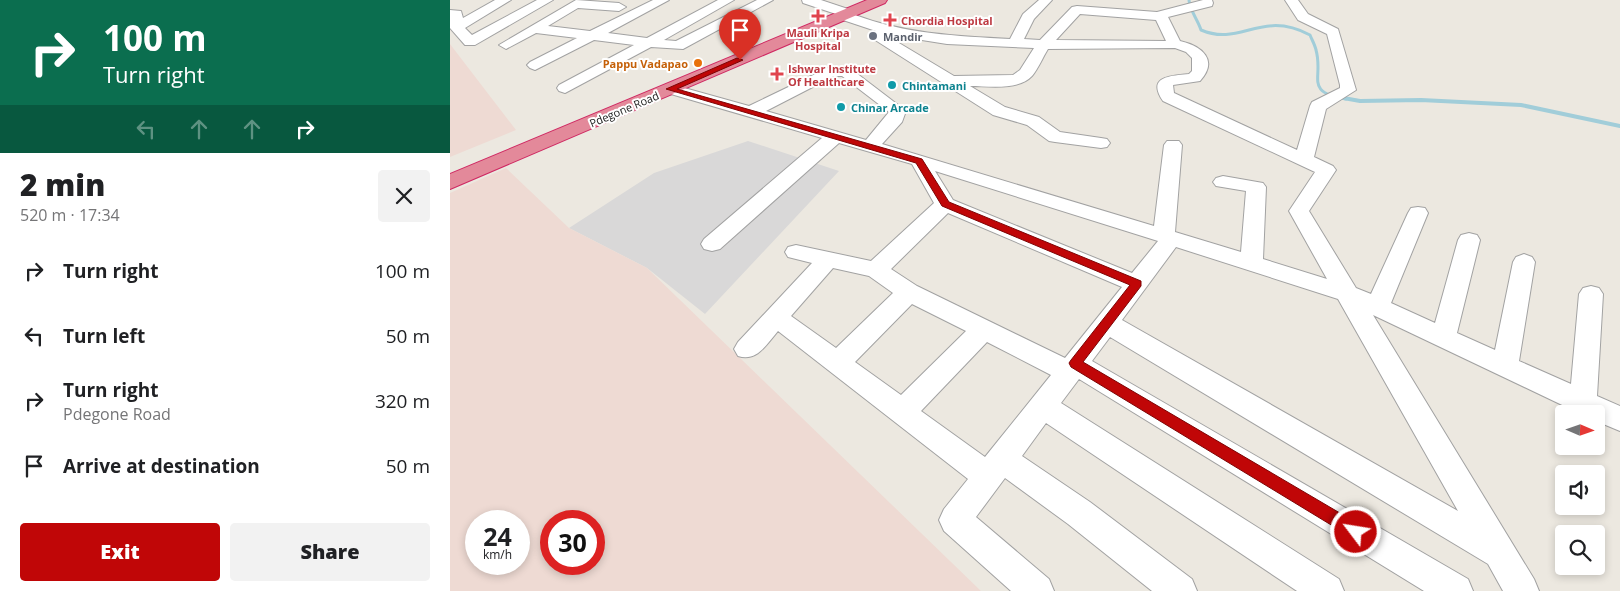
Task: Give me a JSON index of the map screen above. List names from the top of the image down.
{
  "streets": {
    "highway": ["Pdegone Road"]
  },
  "places": {
    "health": ["Mauli Kripa Hospital", "Chordia Hospital", "Ishwar Institute Of Healthcare"],
    "other": [
      "Mandir",
      "Pappu Vadapao",
      "Chintamani",
      "Chinar Arcade"
    ]
  },
  "north": "right",
  "page": {
    "turn": ["100 m", "Turn right"],
    "heading": ["2 min", "520 m · 17:34"],
    "list": [
      {
        "name": "Turn right",
        "value": "100 m"
      },
      {
        "name": "Turn left",
        "value": "50 m"
      },
      {
        "name": "Turn right",
        "note": "Pdegone Road",
        "value": "320 m"
      },
      {
        "name": "Arrive at destination",
        "value": "50 m"
      }
    ],
    "speed": "24 km/h",
    "limit": "30",
    "buttons": ["Exit", "Share"]
  }
}
